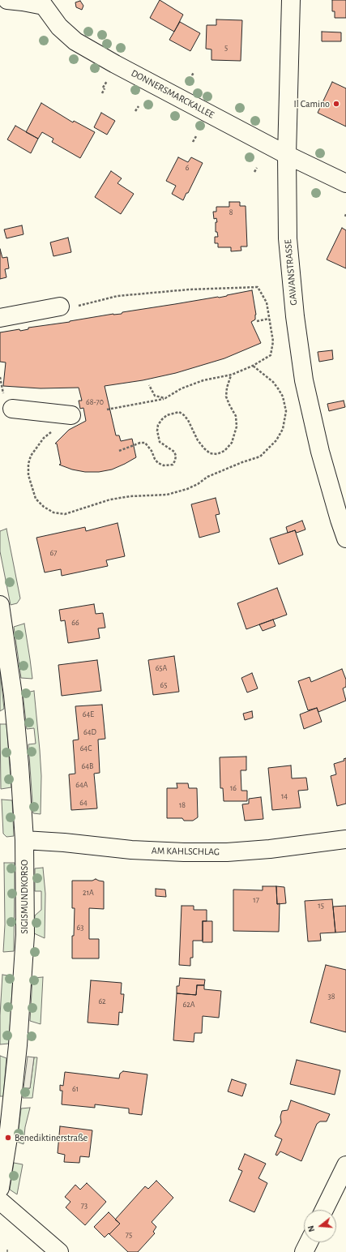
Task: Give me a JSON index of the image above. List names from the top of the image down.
{
  "streets": {
    "street": [
      "DONNERSMARCKALLEE",
      "GAWANSTRASSE",
      "AM KAHLSCHLAG",
      "SIGISMUNDKORSO"
    ]
  },
  "crossings": [
    ["DONNERSMARCKALLEE", "GAWANSTRASSE"],
    ["AM KAHLSCHLAG", "SIGISMUNDKORSO"]
  ],
  "places": ["Il Camino", "Benediktinerstraße"],
  "house_numbers": [
    "5",
    "6",
    "8",
    "68-70",
    "67",
    "66",
    "65A",
    "65",
    "64E",
    "64D",
    "64C",
    "64B",
    "64A",
    "16",
    "14",
    "64",
    "18",
    "21A",
    "17",
    "15",
    "63",
    "38",
    "62",
    "62A",
    "61",
    "73",
    "75"
  ],
  "north": "left"
}
